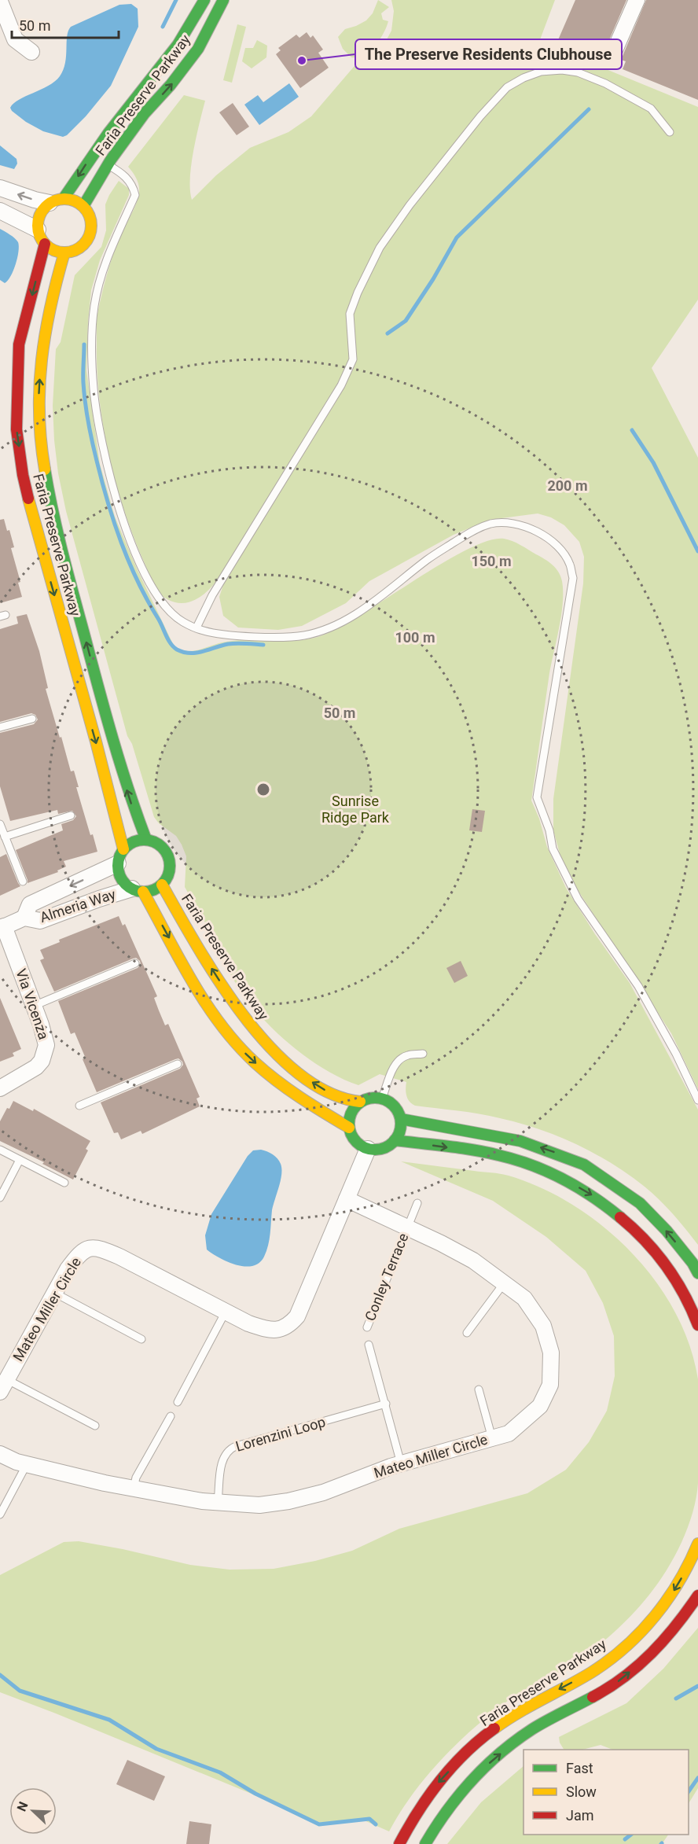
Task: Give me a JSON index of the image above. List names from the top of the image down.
{
  "streets": {
    "street": [
      "Faria Preserve Parkway",
      "Almeria Way",
      "Via Vicenza",
      "Mateo Miller Circle"
    ],
    "lane": ["Conley Terrace", "Lorenzini Loop"]
  },
  "crossings": [
    ["Faria Preserve Parkway", "Almeria Way"],
    ["Faria Preserve Parkway", "Mateo Miller Circle"],
    ["Almeria Way", "Via Vicenza"],
    ["Conley Terrace", "Mateo Miller Circle"],
    ["Mateo Miller Circle", "Lorenzini Loop"]
  ],
  "parks": ["Sunrise Ridge Park"],
  "places": ["The Preserve Residents Clubhouse"],
  "legend": ["Fast", "Slow", "Jam"],
  "scale_bar": "50 m",
  "north": "top left",
  "rings": [
    "200 m",
    "150 m",
    "100 m",
    "50 m"
  ]
}
